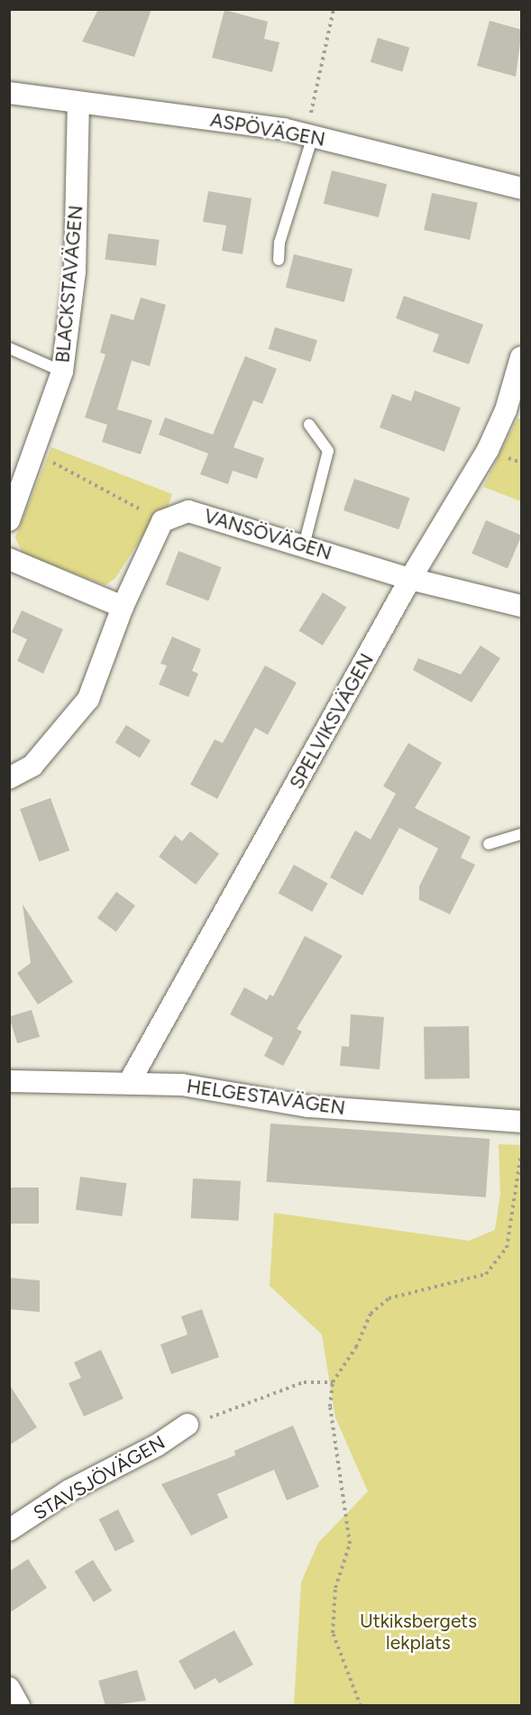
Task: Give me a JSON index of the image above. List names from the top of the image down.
{
  "streets": {
    "street": [
      "ASPÖVÄGEN",
      "BLACKSTAVÄGEN",
      "VANSÖVÄGEN",
      "SPELVIKSVÄGEN",
      "HELGESTAVÄGEN",
      "STAVSJÖVÄGEN"
    ]
  },
  "crossings": [
    ["ASPÖVÄGEN", "BLACKSTAVÄGEN"],
    ["VANSÖVÄGEN", "SPELVIKSVÄGEN"],
    ["SPELVIKSVÄGEN", "HELGESTAVÄGEN"]
  ],
  "parks": ["Utkiksbergets lekplats"]
}
